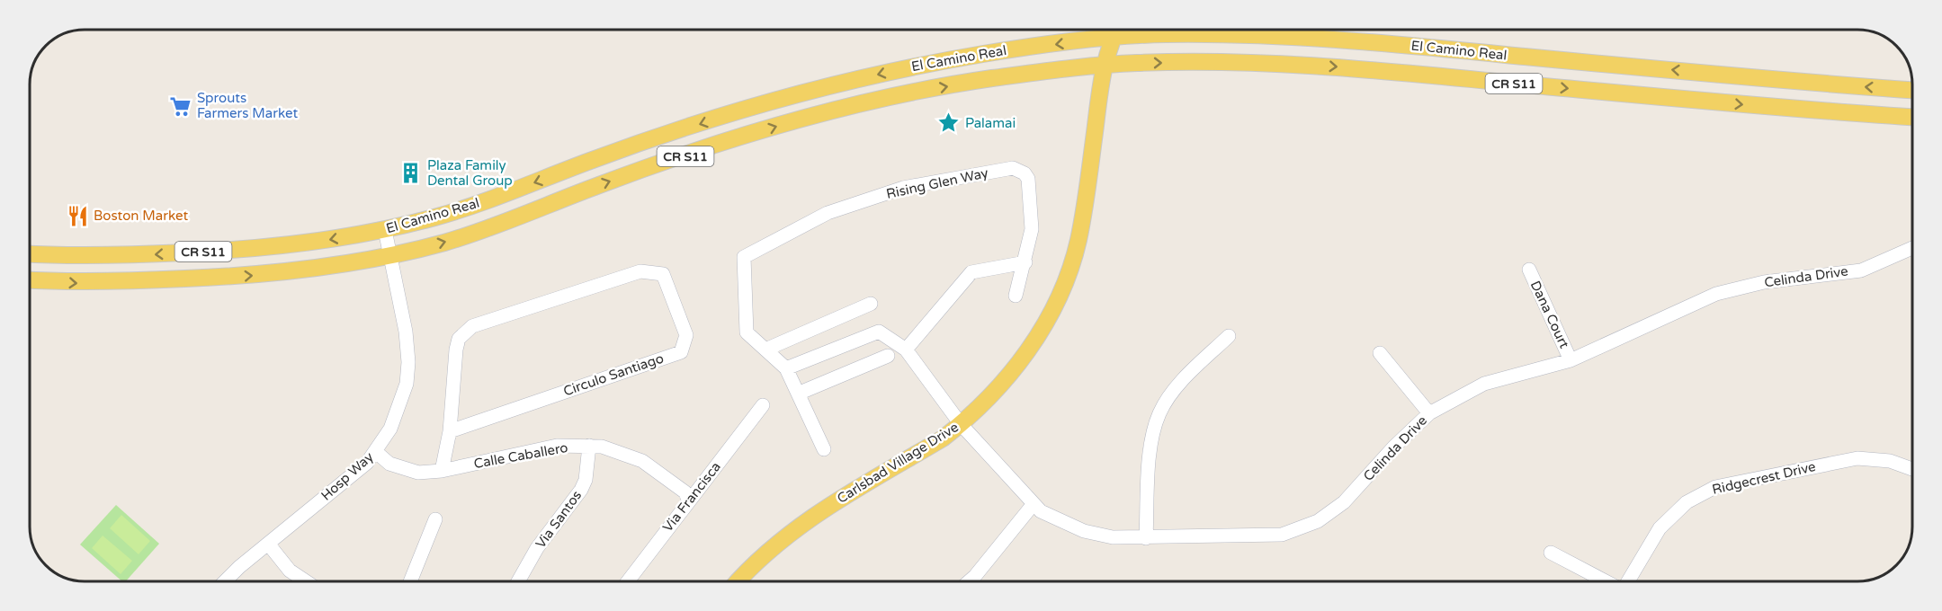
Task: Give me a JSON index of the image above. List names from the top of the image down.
{
  "streets": {
    "main road": ["El Camino Real", "CR S11", "Carlsbad Village Drive"],
    "street": [
      "Rising Glen Way",
      "Celinda Drive",
      "Dana Court",
      "Circulo Santiago",
      "Calle Caballero",
      "Hosp Way",
      "Ridgecrest Drive",
      "Via Francisca",
      "Via Santos"
    ]
  },
  "crossings": [
    ["El Camino Real", "Carlsbad Village Drive"],
    ["El Camino Real", "Hosp Way"],
    ["Celinda Drive", "Dana Court"],
    ["Celinda Drive", "Carlsbad Village Drive"],
    ["Calle Caballero", "Hosp Way"],
    ["Calle Caballero", "Via Francisca"],
    ["Calle Caballero", "Via Santos"]
  ],
  "places": {
    "supermarket": ["Sprouts Farmers Market"],
    "place": ["Palamai"],
    "building": ["Plaza Family Dental Group"],
    "restaurant": ["Boston Market"]
  }
}
